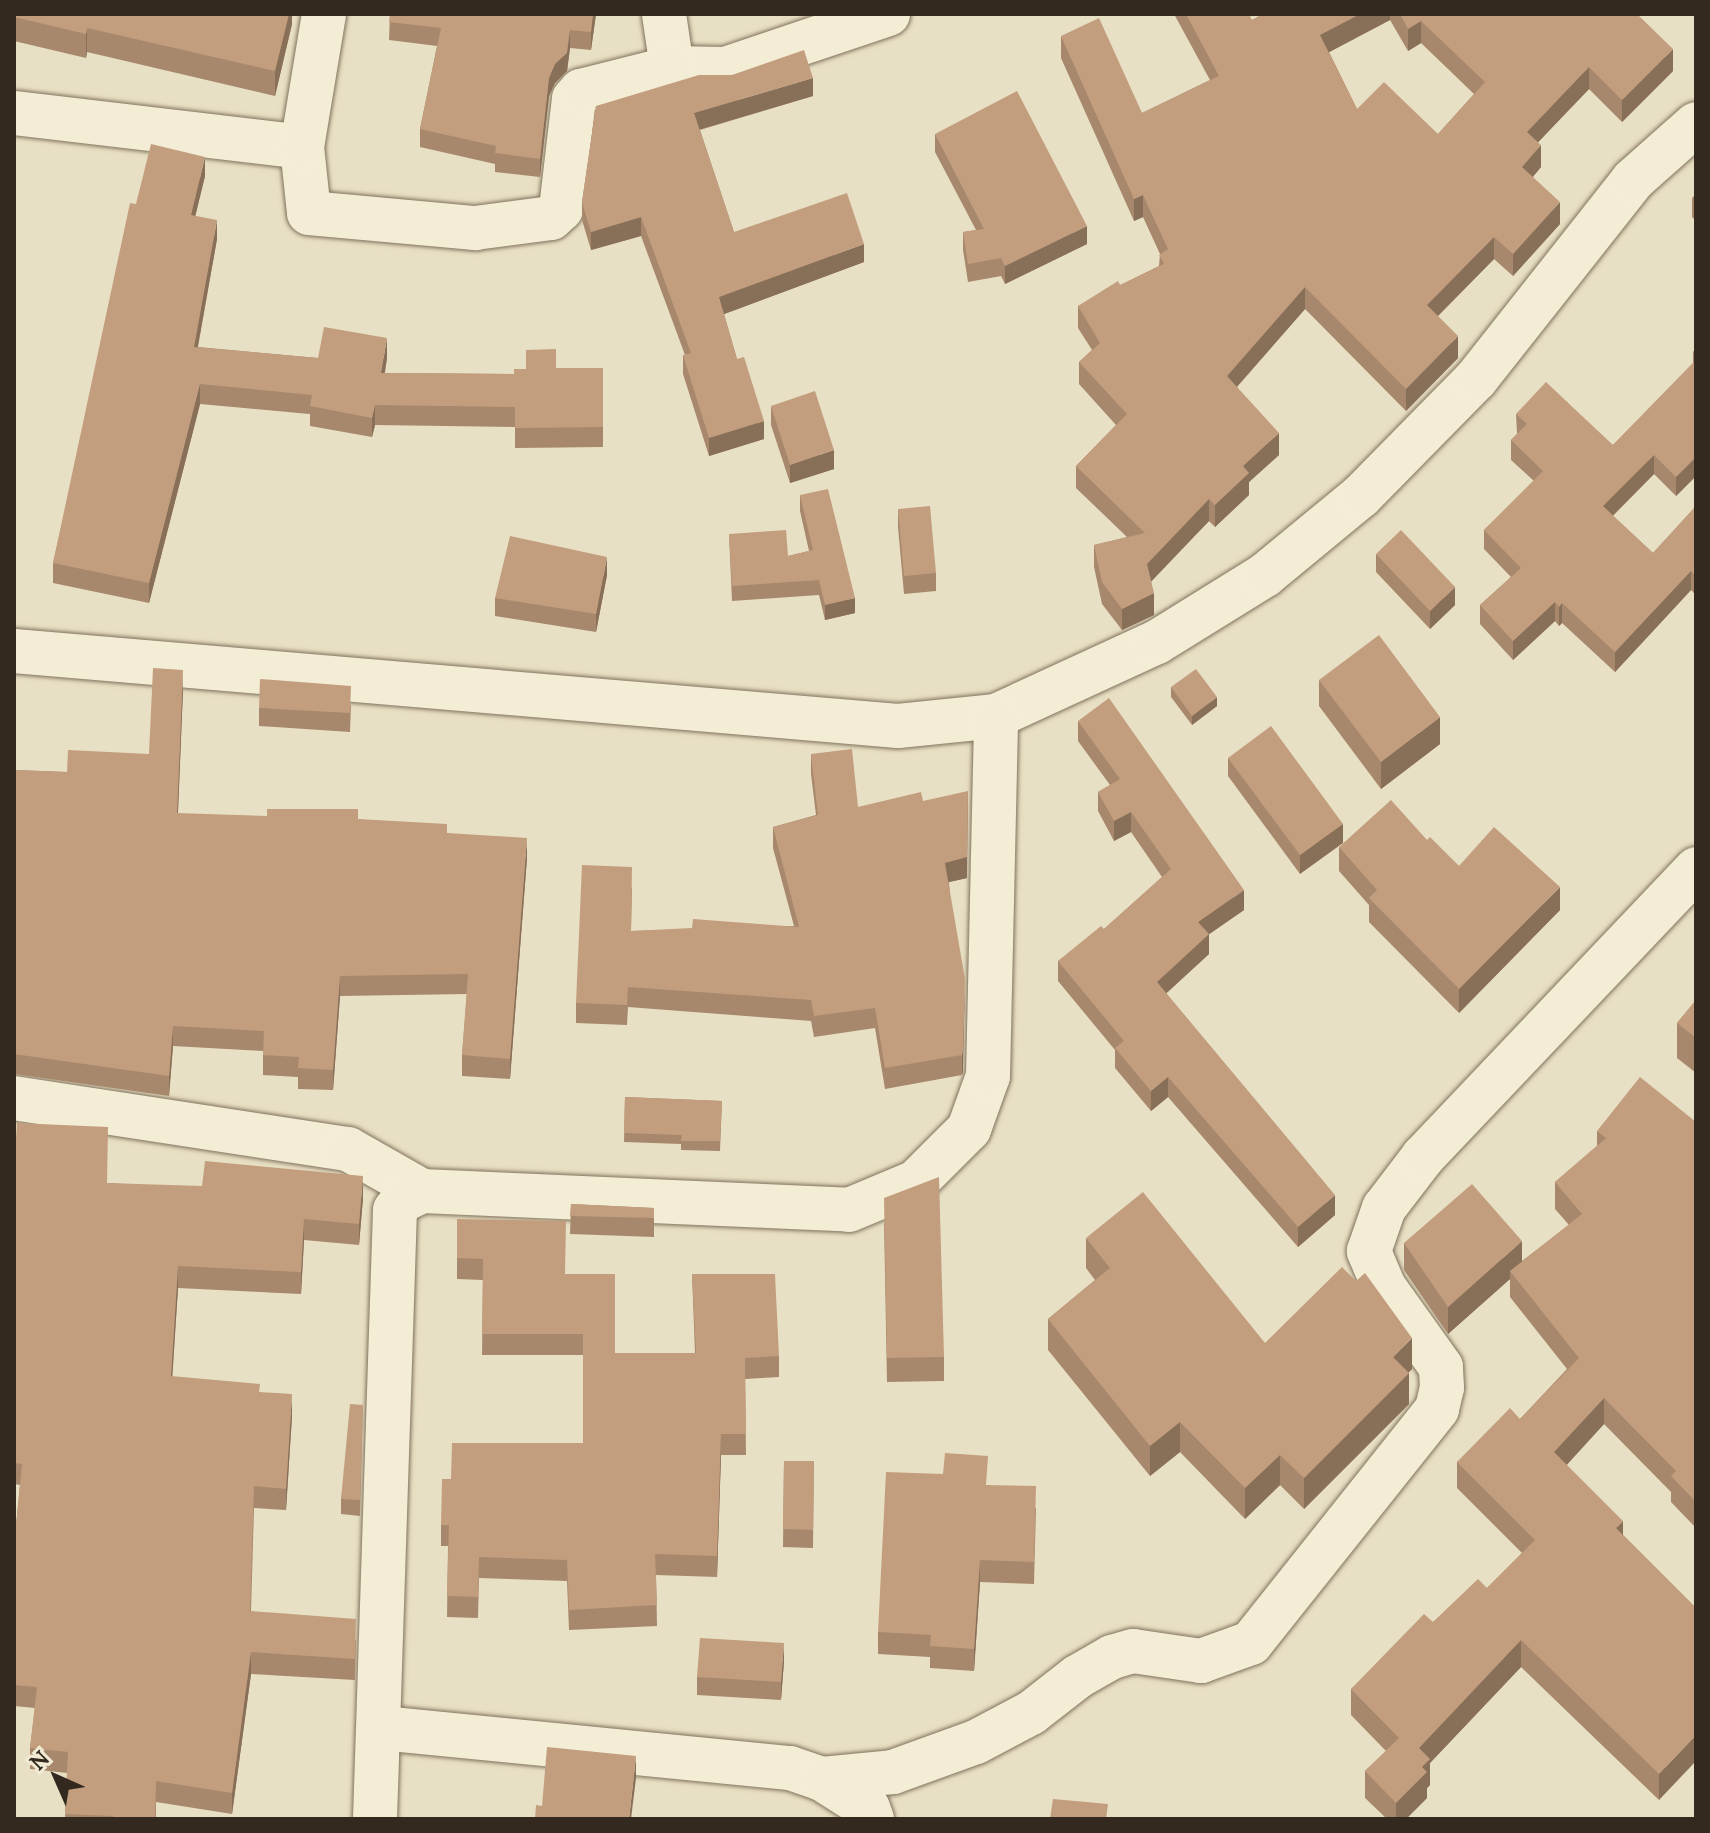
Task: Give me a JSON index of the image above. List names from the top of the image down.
{
  "north": "top left"
}
